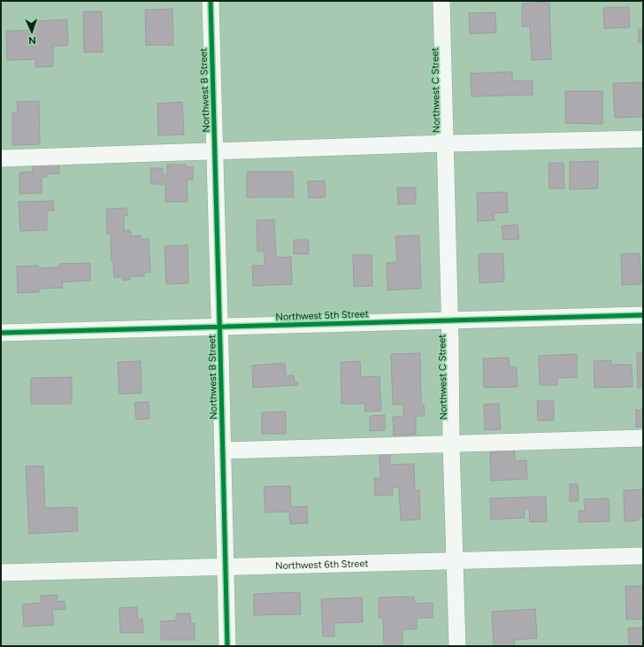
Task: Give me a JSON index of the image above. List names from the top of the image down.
{
  "streets": {
    "street": [
      "Northwest B Street",
      "Northwest C Street",
      "Northwest 5th Street",
      "Northwest 6th Street"
    ]
  },
  "crossings": [
    ["Northwest B Street", "Northwest 5th Street"],
    ["Northwest B Street", "Northwest 6th Street"],
    ["Northwest C Street", "Northwest 5th Street"],
    ["Northwest C Street", "Northwest 6th Street"]
  ],
  "north": "bottom"
}
